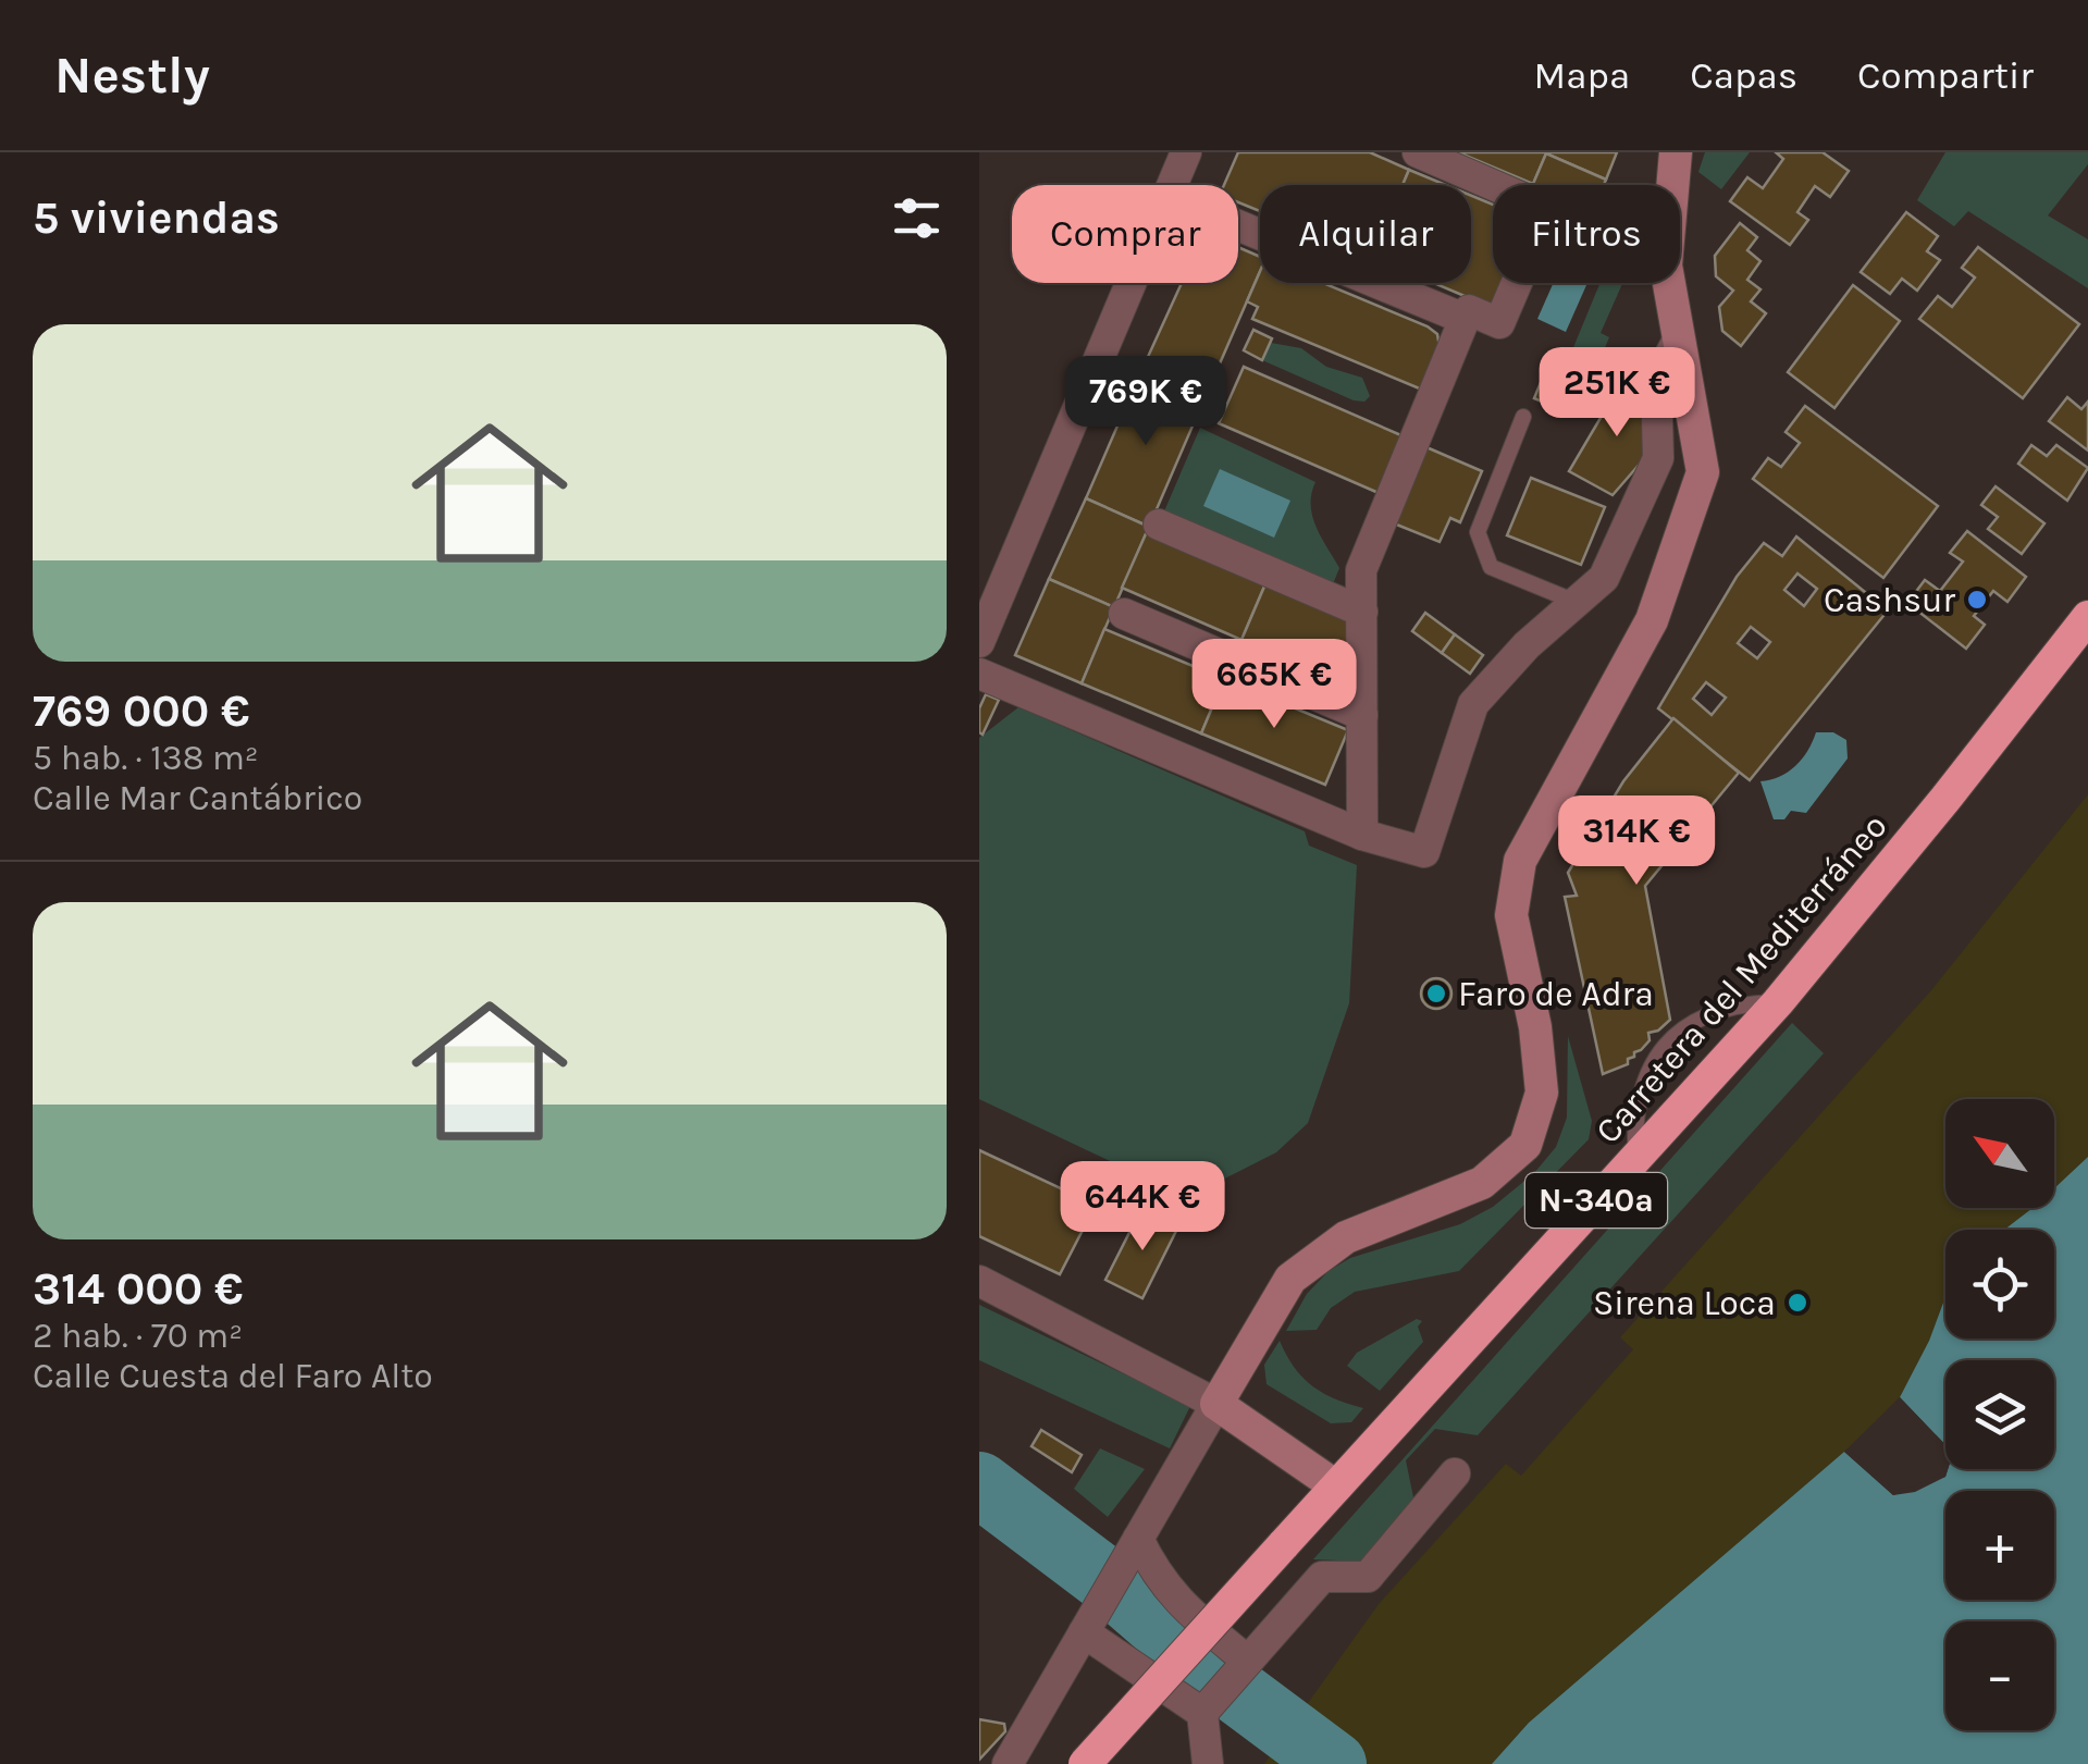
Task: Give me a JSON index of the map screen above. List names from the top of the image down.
{
  "streets": {
    "highway": ["Carretera del Mediterráneo", "N-340a"]
  },
  "places": ["Cashsur", "Faro de Adra", "Sirena Loca"],
  "north": "top left",
  "page": {
    "header": "Nestly",
    "nav": ["Mapa", "Capas", "Compartir"],
    "heading": "5 viviendas",
    "chip": ["Comprar", "Alquilar", "Filtros"],
    "list": [
      {
        "name": "769 000 €",
        "note": "5 hab. · 138 m² · Calle Mar Cantábrico"
      },
      {
        "name": "314 000 €",
        "note": "2 hab. · 70 m² · Calle Cuesta del Faro Alto"
      }
    ],
    "price": [
      "251K €",
      "769K €",
      "665K €",
      "314K €",
      "644K €"
    ],
    "map_buttons": ["+", "−"]
  }
}
